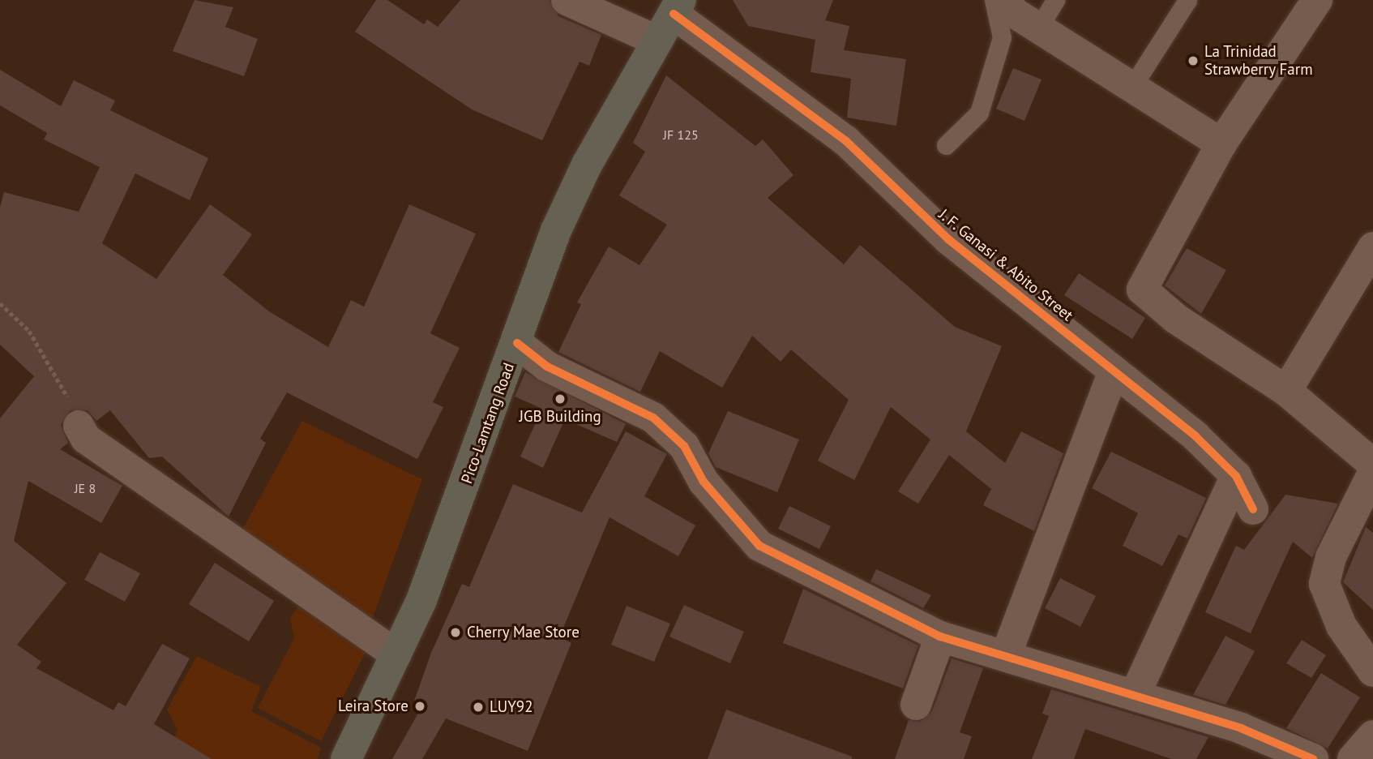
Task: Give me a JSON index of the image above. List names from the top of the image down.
{
  "streets": {
    "main road": ["Pico-Lamtang Road"],
    "street": ["J. F. Ganasi & Abito Street"]
  },
  "crossings": [
    ["J. F. Ganasi & Abito Street", "Pico-Lamtang Road"]
  ],
  "places": [
    "La Trinidad Strawberry Farm",
    "JGB Building",
    "Cherry Mae Store",
    "Leira Store",
    "LUY92"
  ],
  "house_numbers": ["JF 125", "JE 8"]
}
